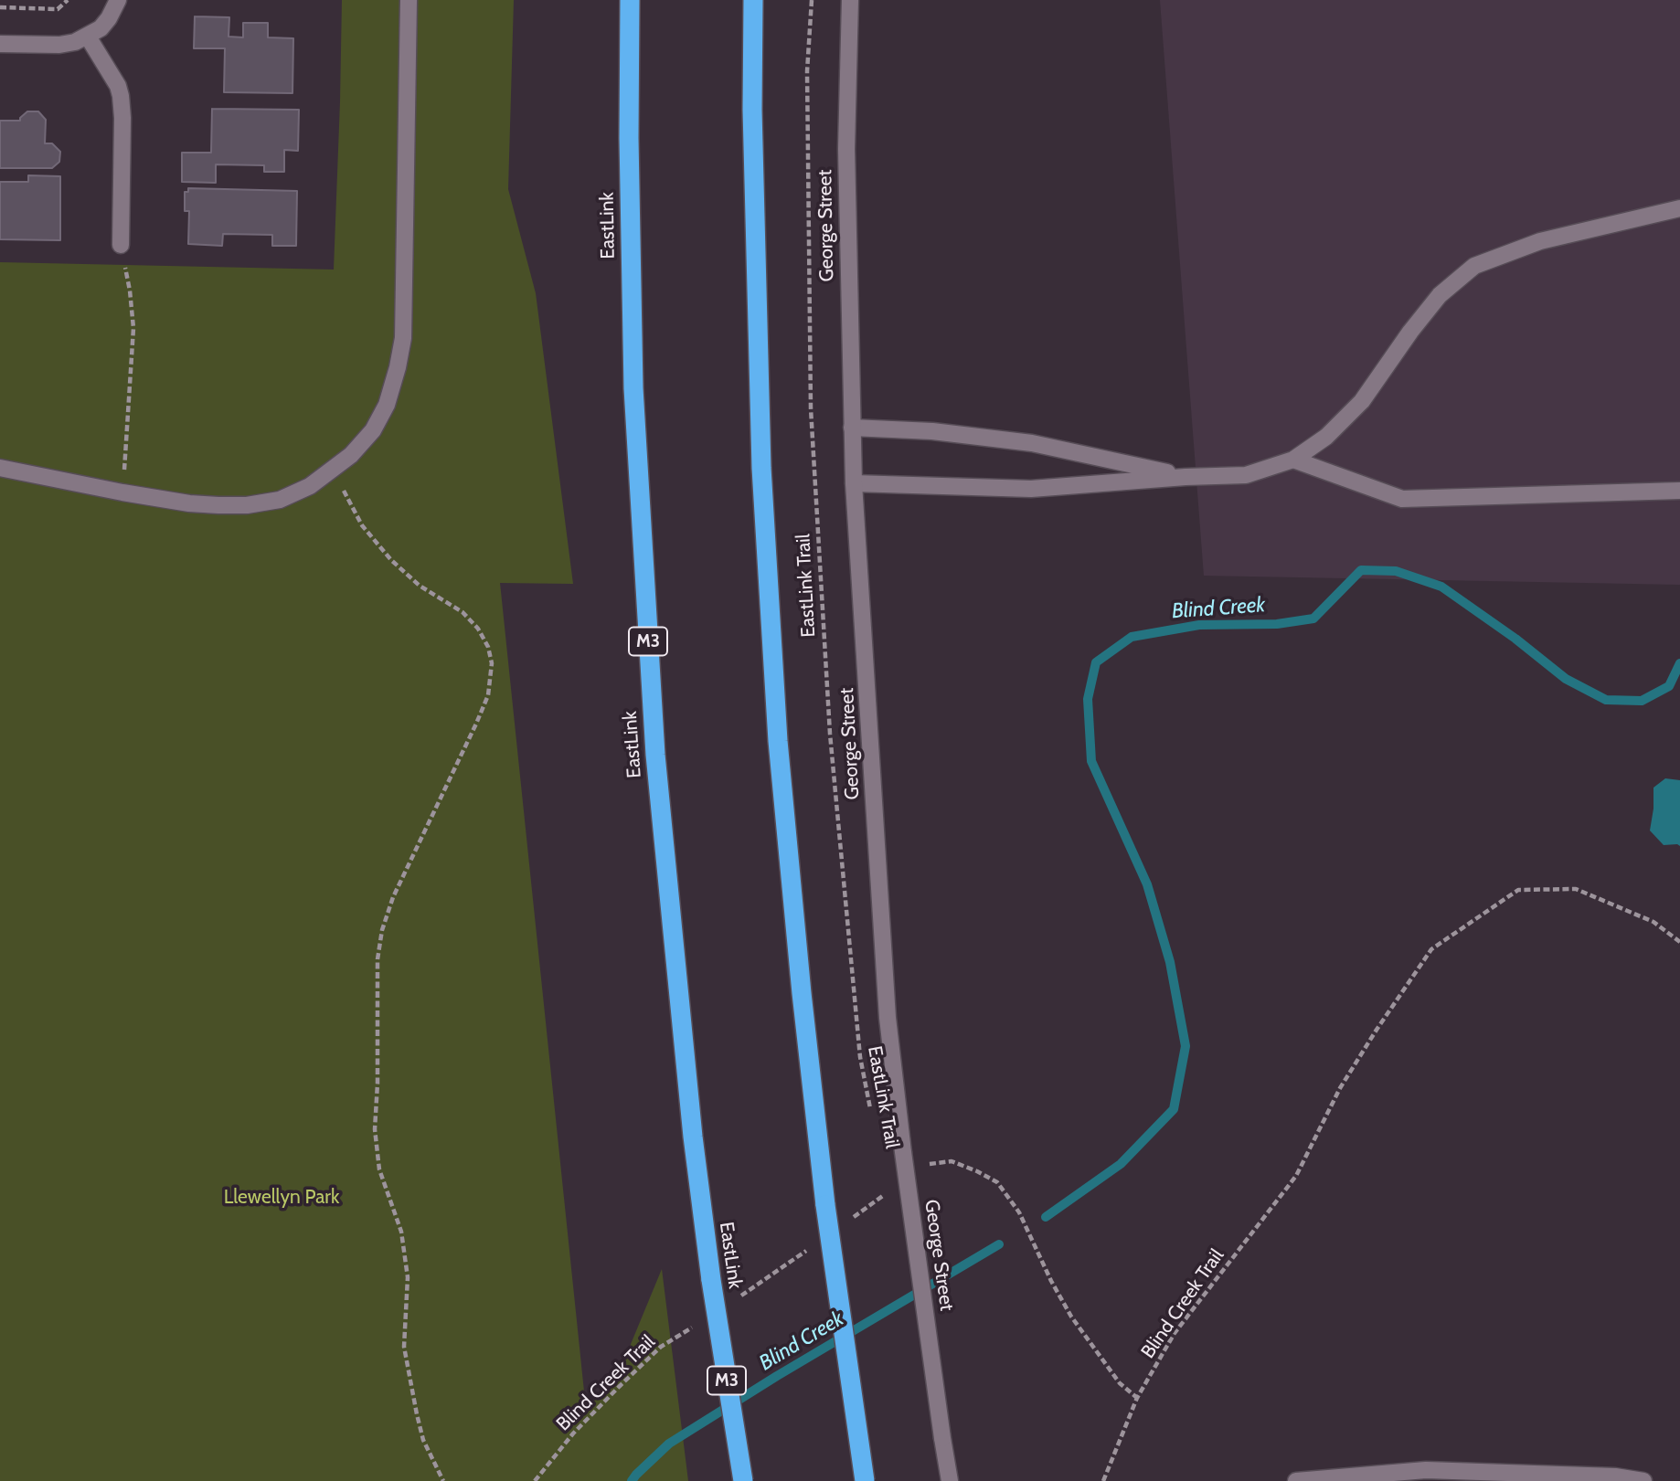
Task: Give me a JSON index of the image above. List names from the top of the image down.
{
  "streets": {
    "highway": ["EastLink", "M3"],
    "street": ["George Street"],
    "path": ["EastLink Trail", "Blind Creek Trail"]
  },
  "water": ["Blind Creek"],
  "parks": ["Llewellyn Park"]
}
